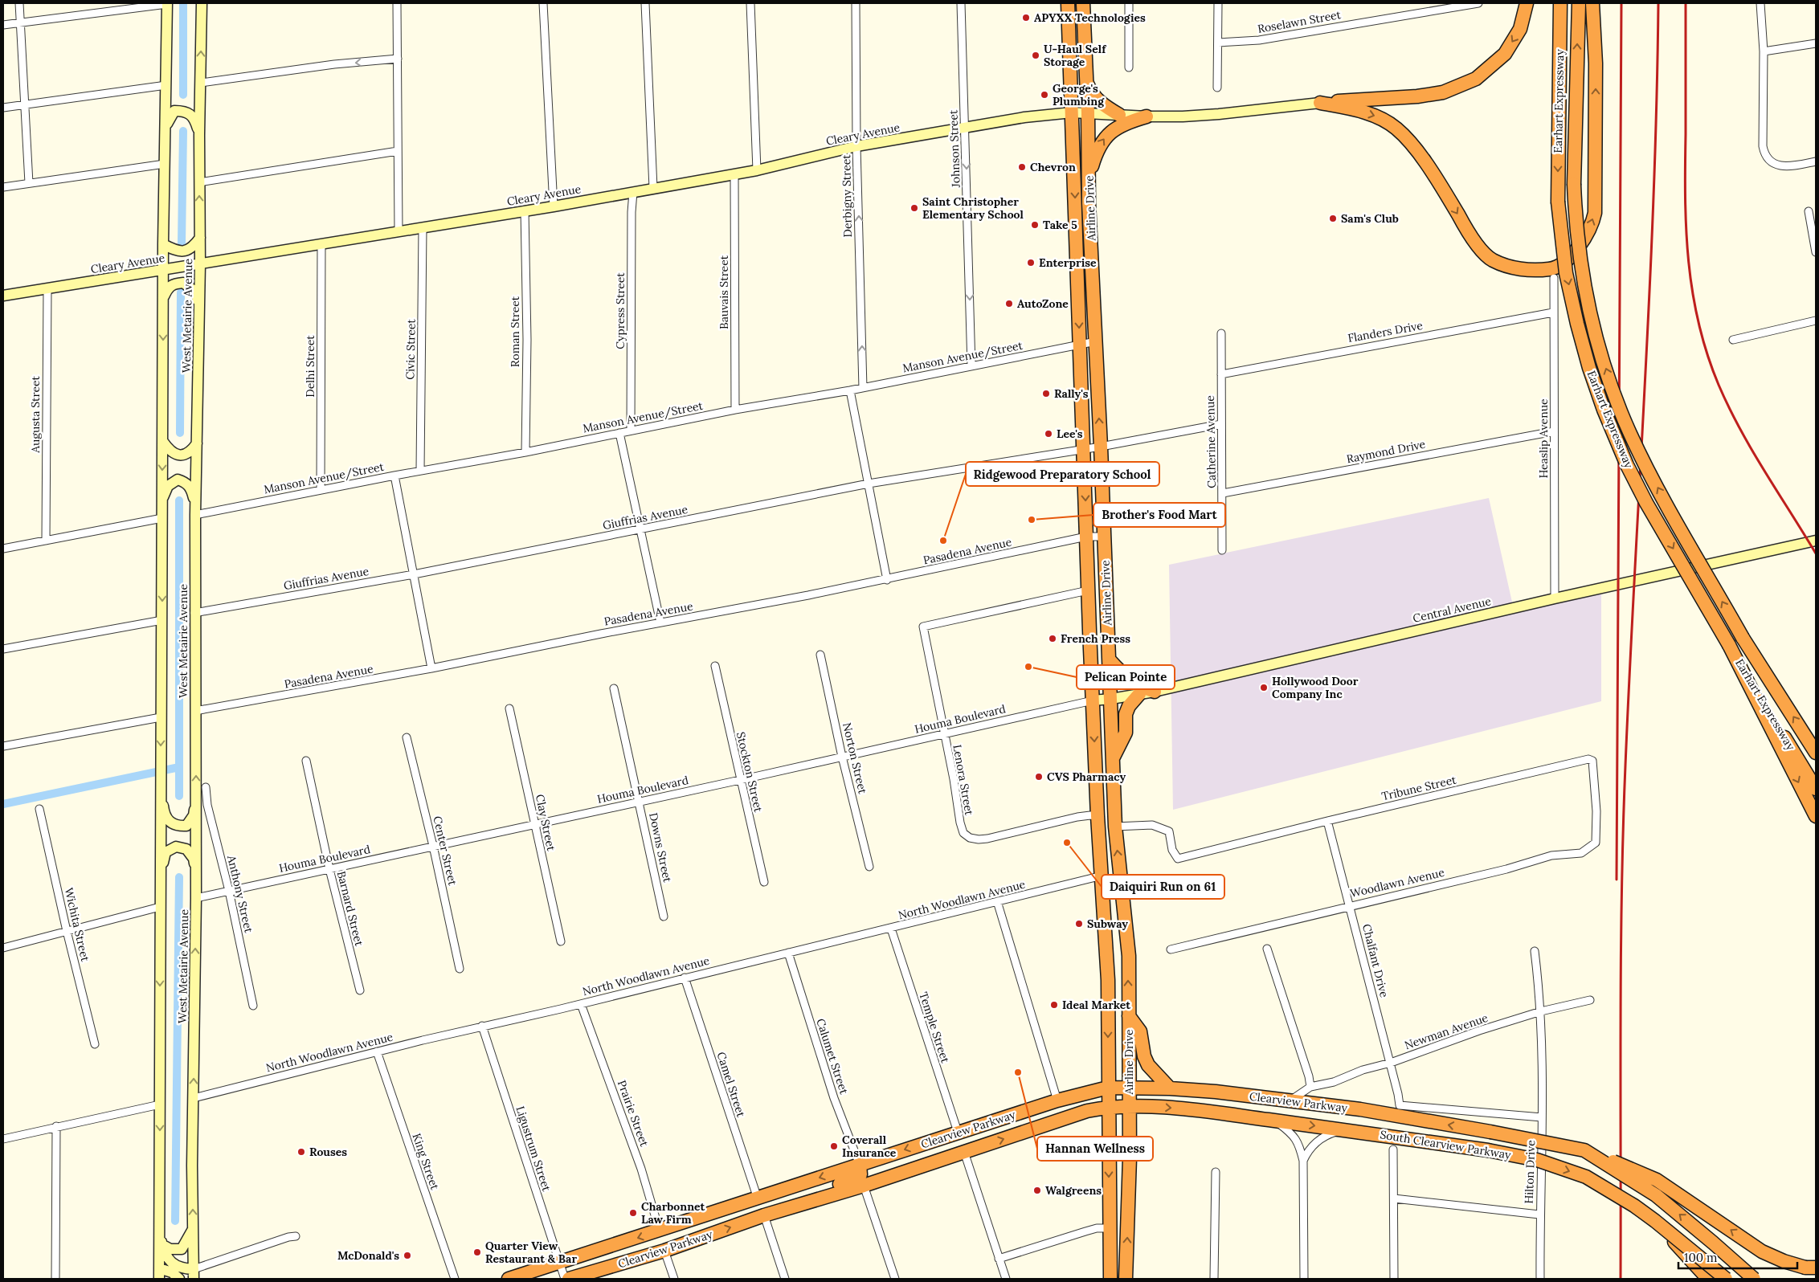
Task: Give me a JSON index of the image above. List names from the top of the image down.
{
  "streets": {
    "highway": [
      "Earhart Expressway",
      "Airline Drive",
      "Clearview Parkway",
      "South Clearview Parkway"
    ],
    "main road": ["Cleary Avenue", "West Metairie Avenue", "Central Avenue"],
    "street": [
      "Roselawn Street",
      "Johnson Street",
      "Derbigny Street",
      "Bauvais Street",
      "Cypress Street",
      "Roman Street",
      "Flanders Drive",
      "Civic Street",
      "Manson Avenue/Street",
      "Delhi Street",
      "Augusta Street",
      "Heaslip Avenue",
      "Catherine Avenue",
      "Raymond Drive",
      "Giuffrias Avenue",
      "Pasadena Avenue",
      "Houma Boulevard",
      "Norton Street",
      "Stockton Street",
      "Lenora Street",
      "Tribune Street",
      "Clay Street",
      "Downs Street",
      "Center Street",
      "Woodlawn Avenue",
      "Anthony Street",
      "North Woodlawn Avenue",
      "Barnard Street",
      "Wichita Street",
      "Chalfant Drive",
      "Temple Street",
      "Newman Avenue",
      "Calumet Street",
      "Camel Street",
      "Prairie Street",
      "Ligustrum Street",
      "King Street",
      "Hilton Drive"
    ]
  },
  "crossings": [
    ["Cleary Avenue", "Johnson Street"],
    ["Cleary Avenue", "Derbigny Street"],
    ["Cleary Avenue", "Airline Drive"],
    ["Cleary Avenue", "Bauvais Street"],
    ["Cleary Avenue", "Cypress Street"],
    ["Cleary Avenue", "West Metairie Avenue"],
    ["Cleary Avenue", "Roman Street"],
    ["Cleary Avenue", "Civic Street"],
    ["Cleary Avenue", "Delhi Street"],
    ["Cleary Avenue", "Augusta Street"],
    ["Johnson Street", "Manson Avenue/Street"],
    ["Derbigny Street", "Manson Avenue/Street"],
    ["Airline Drive", "Manson Avenue/Street"],
    ["Airline Drive", "Giuffrias Avenue"],
    ["Airline Drive", "Pasadena Avenue"],
    ["Airline Drive", "Central Avenue"],
    ["Airline Drive", "Houma Boulevard"],
    ["Airline Drive", "Lenora Street"],
    ["Airline Drive", "Tribune Street"],
    ["Airline Drive", "North Woodlawn Avenue"],
    ["Airline Drive", "Clearview Parkway"],
    ["Airline Drive", "South Clearview Parkway"],
    ["Bauvais Street", "Manson Avenue/Street"],
    ["Cypress Street", "Manson Avenue/Street"],
    ["West Metairie Avenue", "Manson Avenue/Street"],
    ["West Metairie Avenue", "Giuffrias Avenue"],
    ["West Metairie Avenue", "Pasadena Avenue"],
    ["West Metairie Avenue", "Houma Boulevard"],
    ["West Metairie Avenue", "North Woodlawn Avenue"],
    ["Roman Street", "Manson Avenue/Street"],
    ["Flanders Drive", "Heaslip Avenue"],
    ["Flanders Drive", "Catherine Avenue"],
    ["Civic Street", "Manson Avenue/Street"],
    ["Manson Avenue/Street", "Delhi Street"],
    ["Heaslip Avenue", "Raymond Drive"],
    ["Heaslip Avenue", "Central Avenue"],
    ["Catherine Avenue", "Raymond Drive"],
    ["Catherine Avenue", "Giuffrias Avenue"],
    ["Central Avenue", "Houma Boulevard"],
    ["Houma Boulevard", "Norton Street"],
    ["Houma Boulevard", "Stockton Street"],
    ["Houma Boulevard", "Lenora Street"],
    ["Houma Boulevard", "Clay Street"],
    ["Houma Boulevard", "Downs Street"],
    ["Houma Boulevard", "Center Street"],
    ["Houma Boulevard", "Anthony Street"],
    ["Houma Boulevard", "Barnard Street"],
    ["Tribune Street", "Woodlawn Avenue"],
    ["Tribune Street", "Chalfant Drive"],
    ["Woodlawn Avenue", "Chalfant Drive"],
    ["North Woodlawn Avenue", "Temple Street"],
    ["North Woodlawn Avenue", "Calumet Street"],
    ["North Woodlawn Avenue", "Camel Street"],
    ["North Woodlawn Avenue", "Prairie Street"],
    ["North Woodlawn Avenue", "Ligustrum Street"],
    ["North Woodlawn Avenue", "King Street"],
    ["Chalfant Drive", "Newman Avenue"],
    ["Chalfant Drive", "Hilton Drive"],
    ["Temple Street", "Clearview Parkway"],
    ["Newman Avenue", "Hilton Drive"],
    ["Calumet Street", "Clearview Parkway"],
    ["Camel Street", "Clearview Parkway"],
    ["Clearview Parkway", "Prairie Street"],
    ["Clearview Parkway", "South Clearview Parkway"],
    ["Clearview Parkway", "Ligustrum Street"]
  ],
  "one_way": ["Johnson Street", "Derbigny Street"],
  "places": [
    "APYXX Technologies",
    "U-Haul Self Storage",
    "George's Plumbing",
    "Chevron",
    "Saint Christopher Elementary School",
    "Sam's Club",
    "Take 5",
    "Enterprise",
    "AutoZone",
    "Rally's",
    "Lee's",
    "Brother's Food Mart",
    "Ridgewood Preparatory School",
    "French Press",
    "Pelican Pointe",
    "Hollywood Door Company Inc",
    "CVS Pharmacy",
    "Daiquiri Run on 61",
    "Subway",
    "Ideal Market",
    "Hannan Wellness",
    "Coverall Insurance",
    "Rouses",
    "Walgreens",
    "Charbonnet Law Firm",
    "Quarter View Restaurant & Bar",
    "McDonald's"
  ],
  "scale_bar": "100 m"
}
